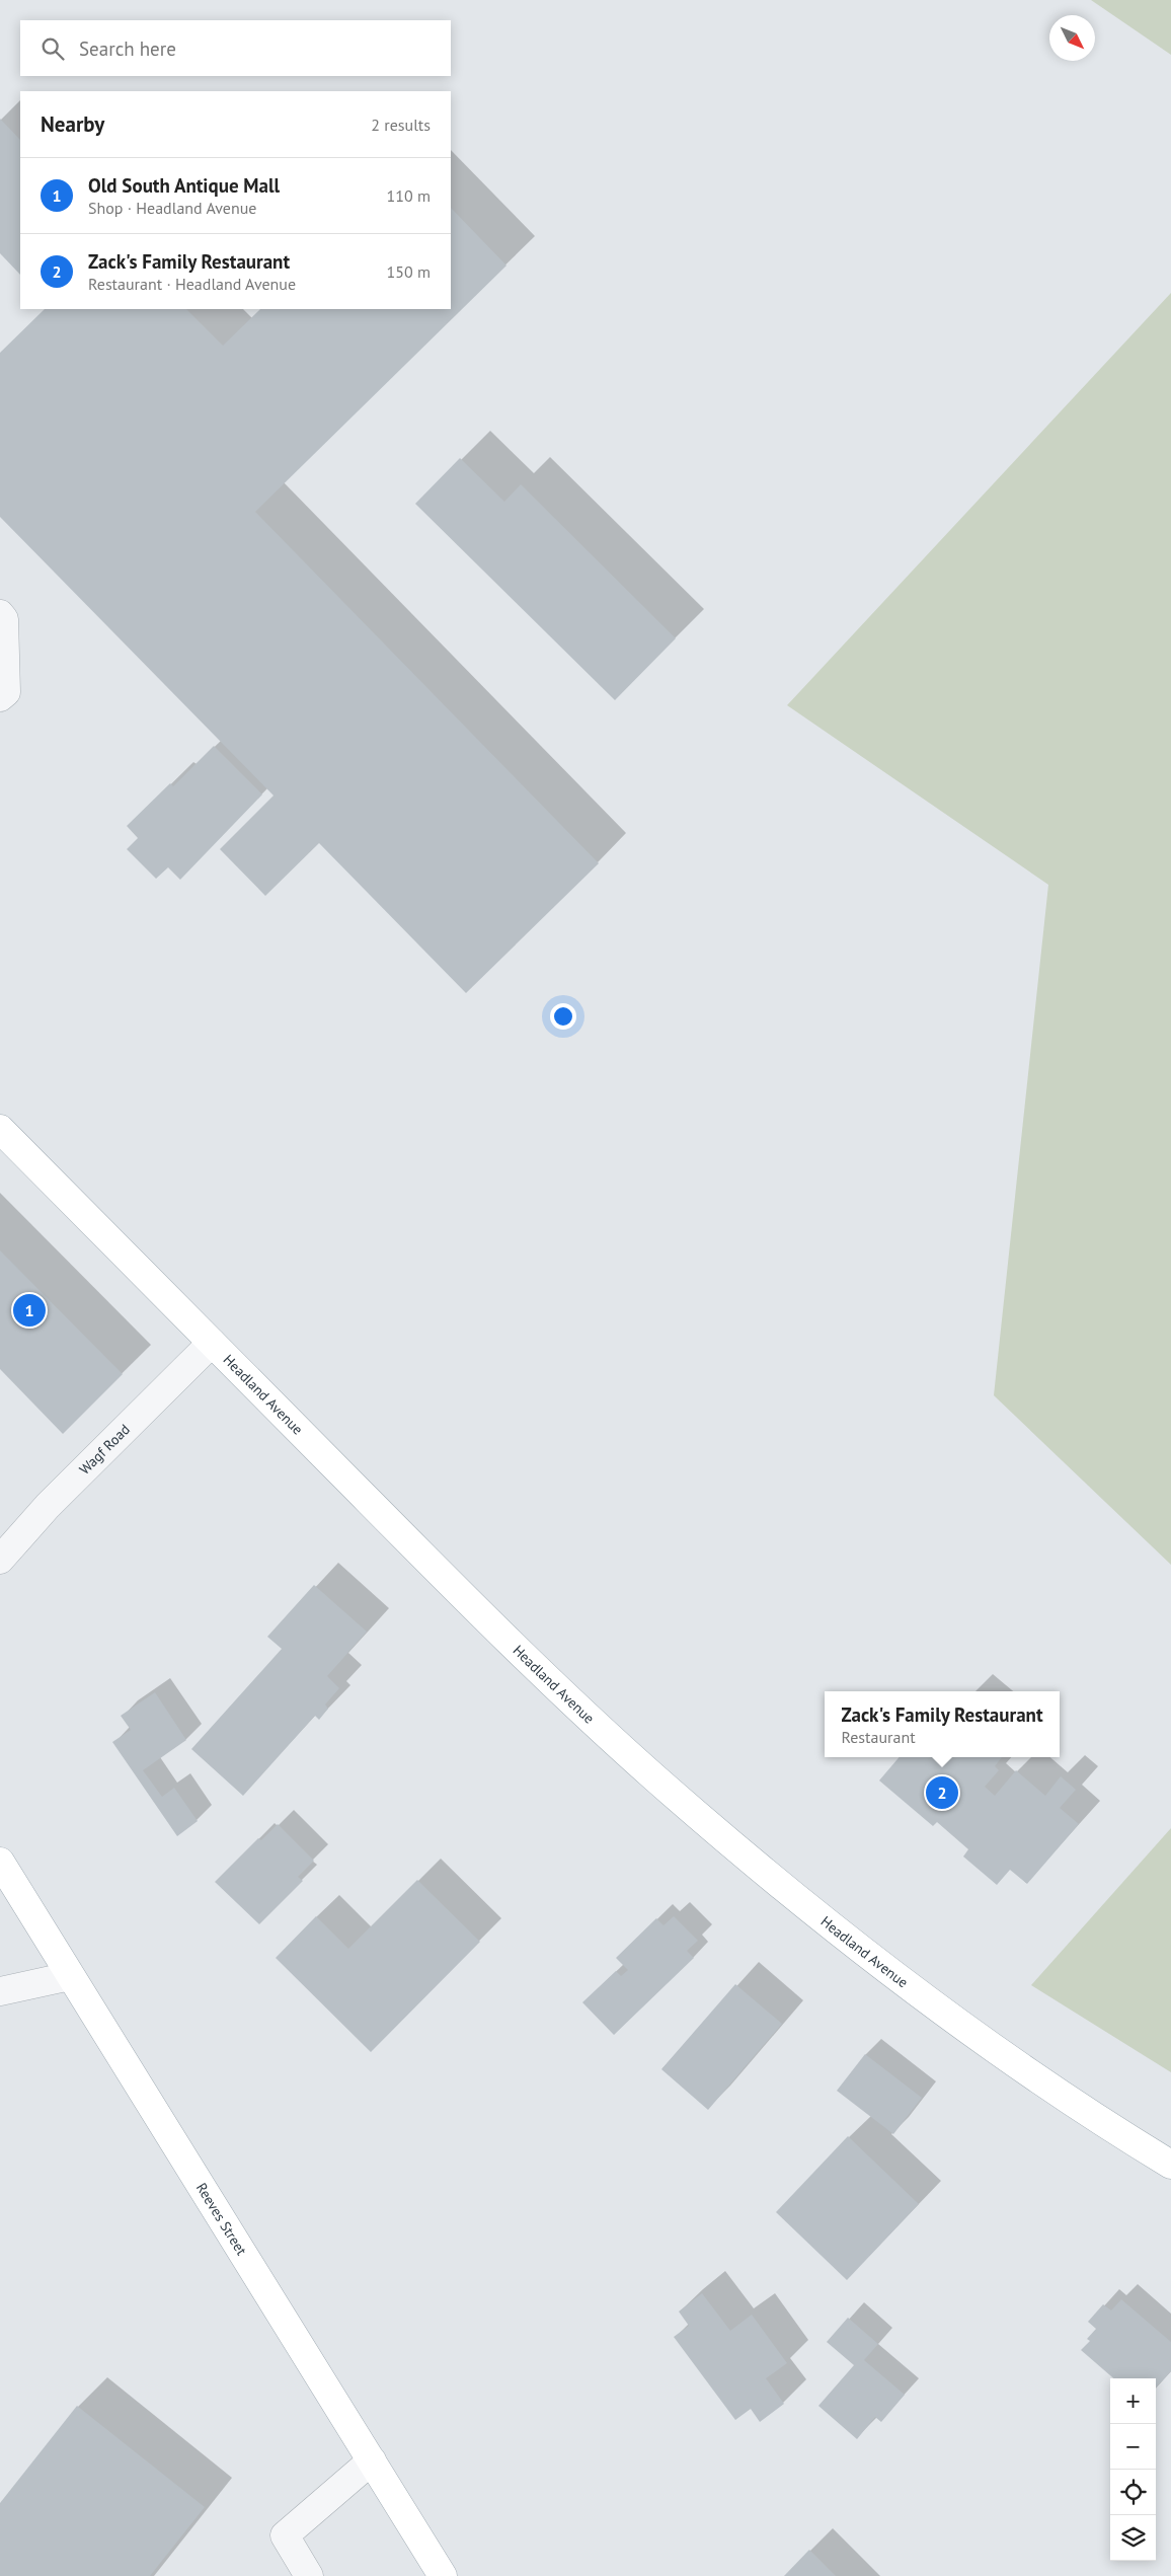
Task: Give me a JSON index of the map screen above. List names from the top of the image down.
{
  "streets": {
    "main road": ["Headland Avenue", "Reeves Street"],
    "street": ["Wagf Road"]
  },
  "crossings": [
    ["Headland Avenue", "Wagf Road"]
  ],
  "north": "bottom right",
  "page": {
    "search": "Search here",
    "heading": ["Nearby", "2 results"],
    "list": [
      {
        "mark": "1",
        "name": "Old South Antique Mall",
        "note": "Shop · Headland Avenue",
        "value": "110 m"
      },
      {
        "mark": "2",
        "name": "Zack's Family Restaurant",
        "note": "Restaurant · Headland Avenue",
        "value": "150 m"
      }
    ],
    "pins": ["1", "2"],
    "popup": ["Zack's Family Restaurant", "Restaurant"],
    "map_buttons": ["+", "−"]
  }
}
